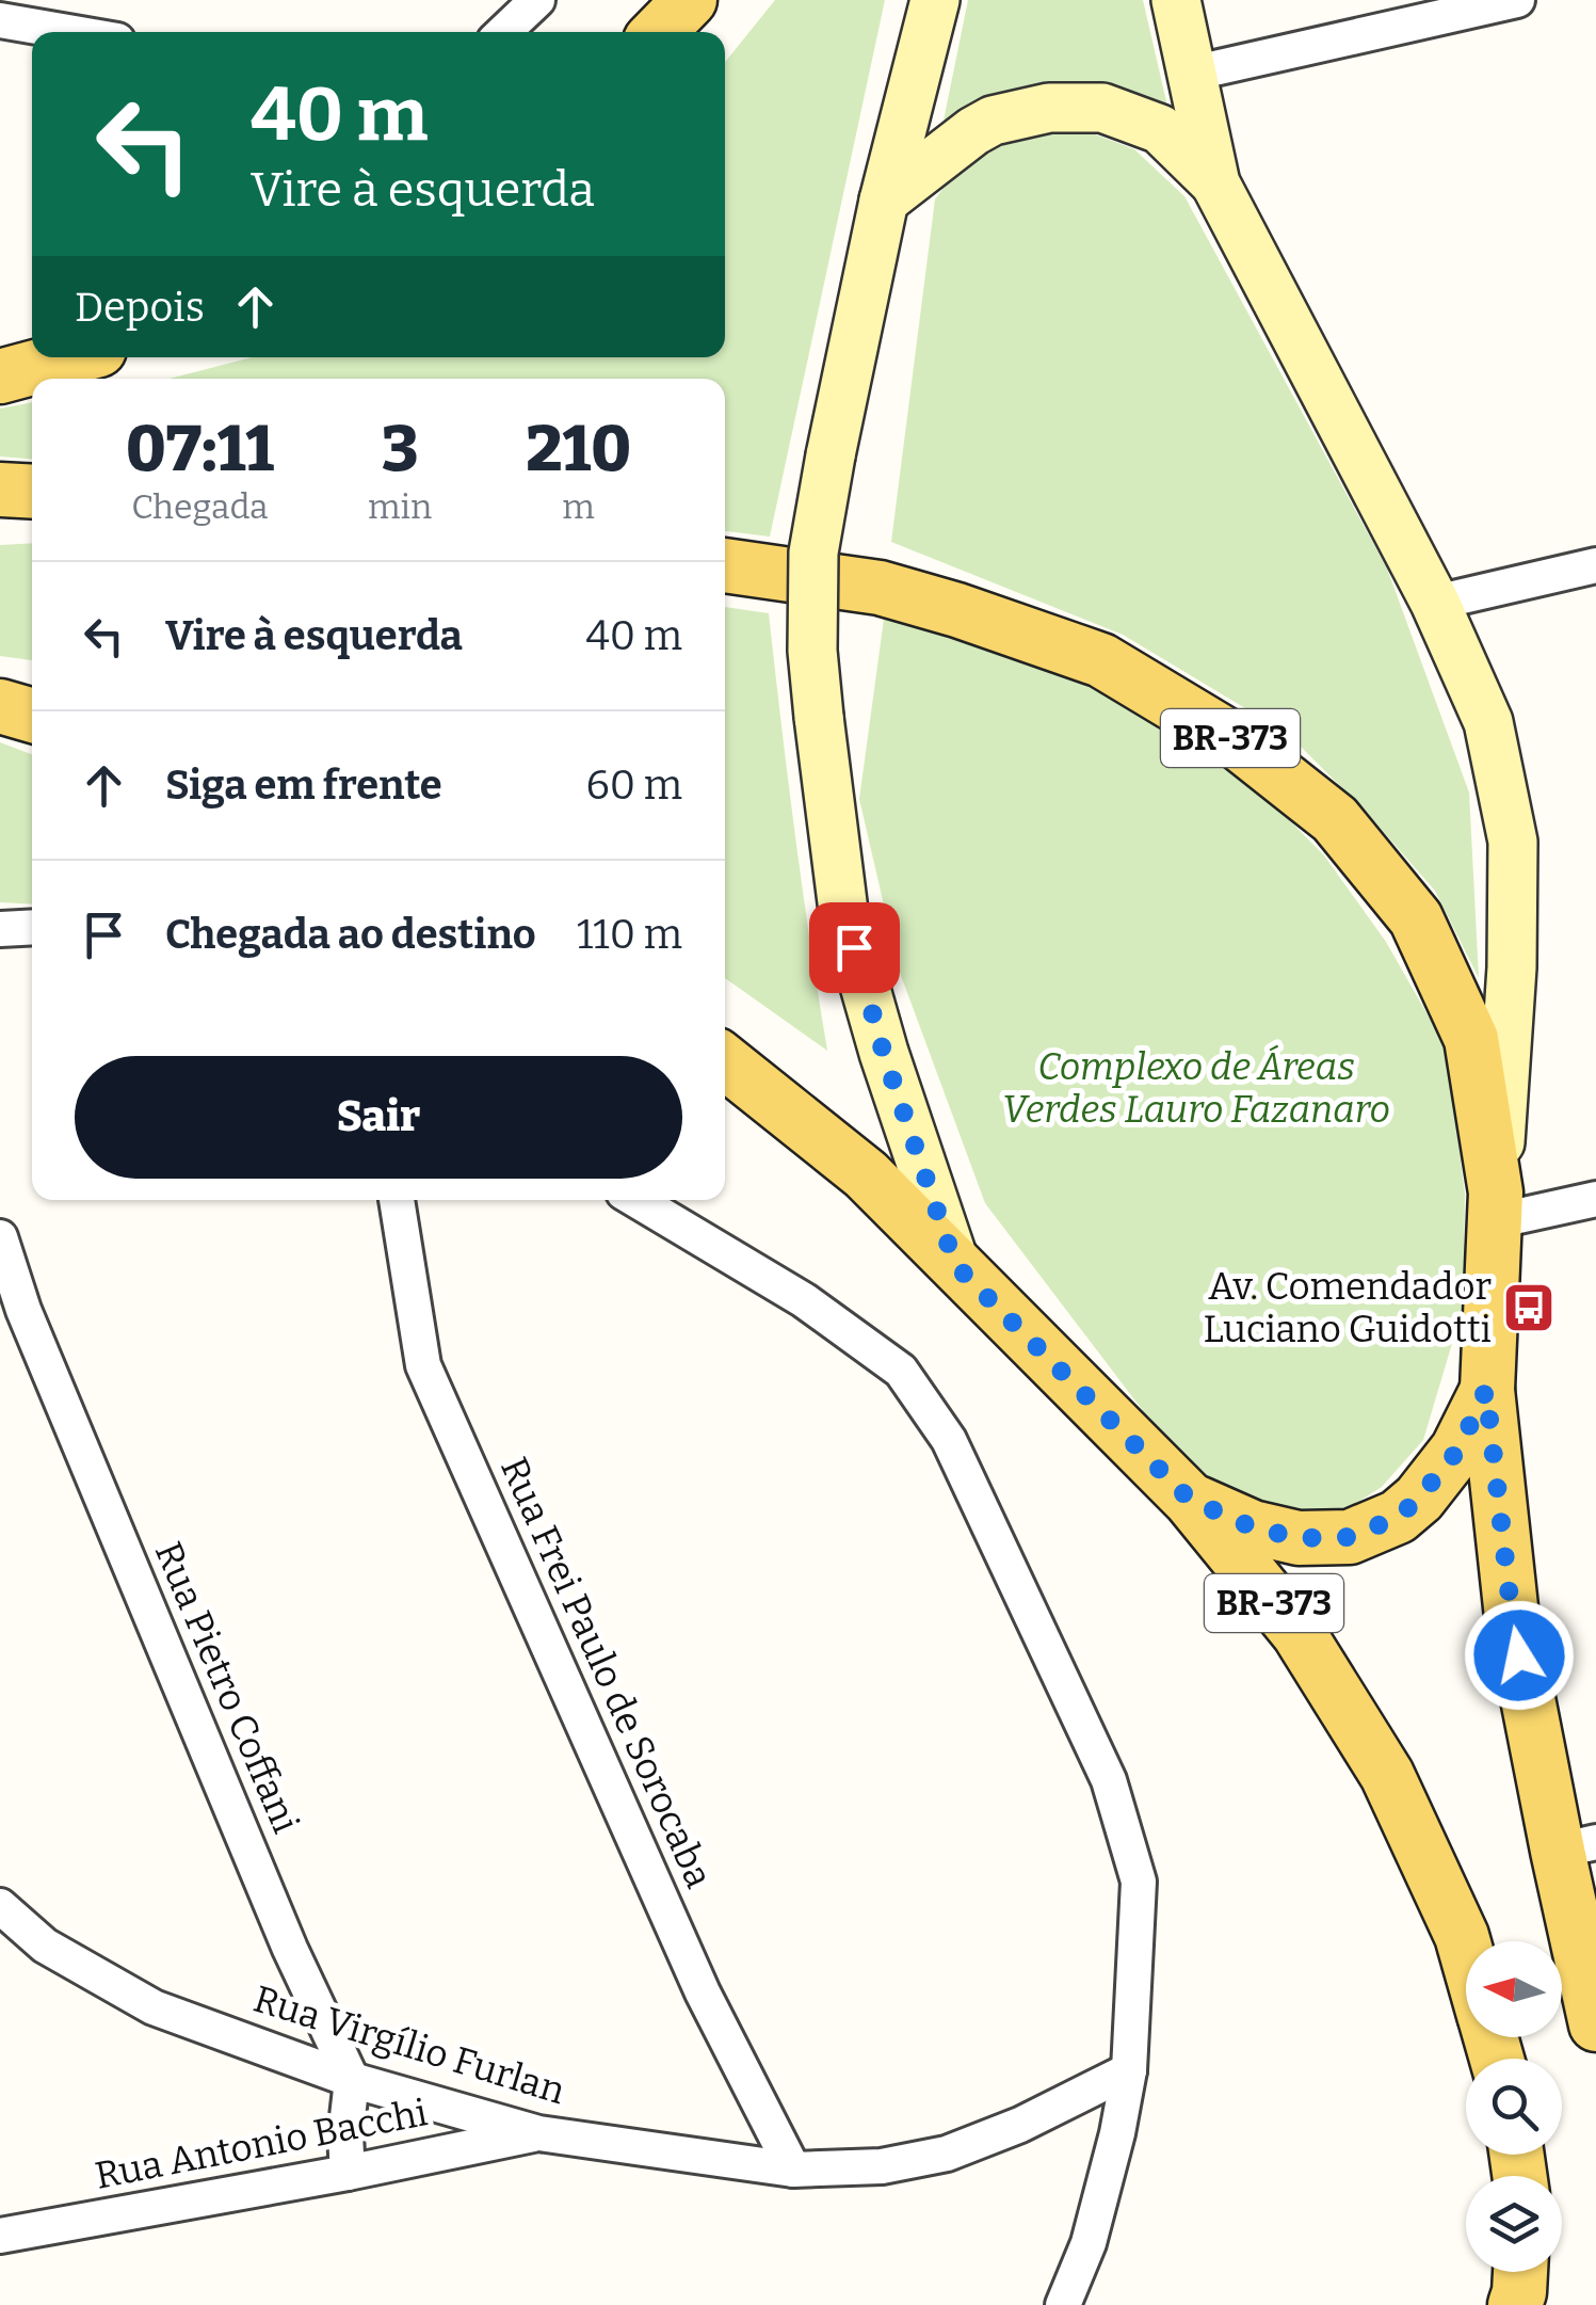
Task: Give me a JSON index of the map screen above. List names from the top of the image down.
{
  "streets": {
    "main road": ["BR-373"],
    "street": [
      "Rua Frei Paulo de Sorocaba",
      "Rua Pietro Coffani",
      "Rua Virgílio Furlan",
      "Rua Antonio Bacchi"
    ]
  },
  "crossings": [
    ["Rua Frei Paulo de Sorocaba", "Rua Virgílio Furlan"],
    ["Rua Pietro Coffani", "Rua Virgílio Furlan"],
    ["Rua Virgílio Furlan", "Rua Antonio Bacchi"]
  ],
  "parks": ["Complexo de Áreas Verdes Lauro Fazanaro"],
  "places": {
    "bus stop": ["Av. Comendador Luciano Guidotti"]
  },
  "north": "left",
  "page": {
    "turn": ["40 m", "Vire à esquerda"],
    "then": "Depois",
    "eta": [
      "07:11",
      "Chegada",
      "3",
      "min",
      "210",
      "m"
    ],
    "list": [
      {
        "name": "Vire à esquerda",
        "value": "40 m"
      },
      {
        "name": "Siga em frente",
        "value": "60 m"
      },
      {
        "name": "Chegada ao destino",
        "value": "110 m"
      }
    ],
    "buttons": "Sair"
  }
}
